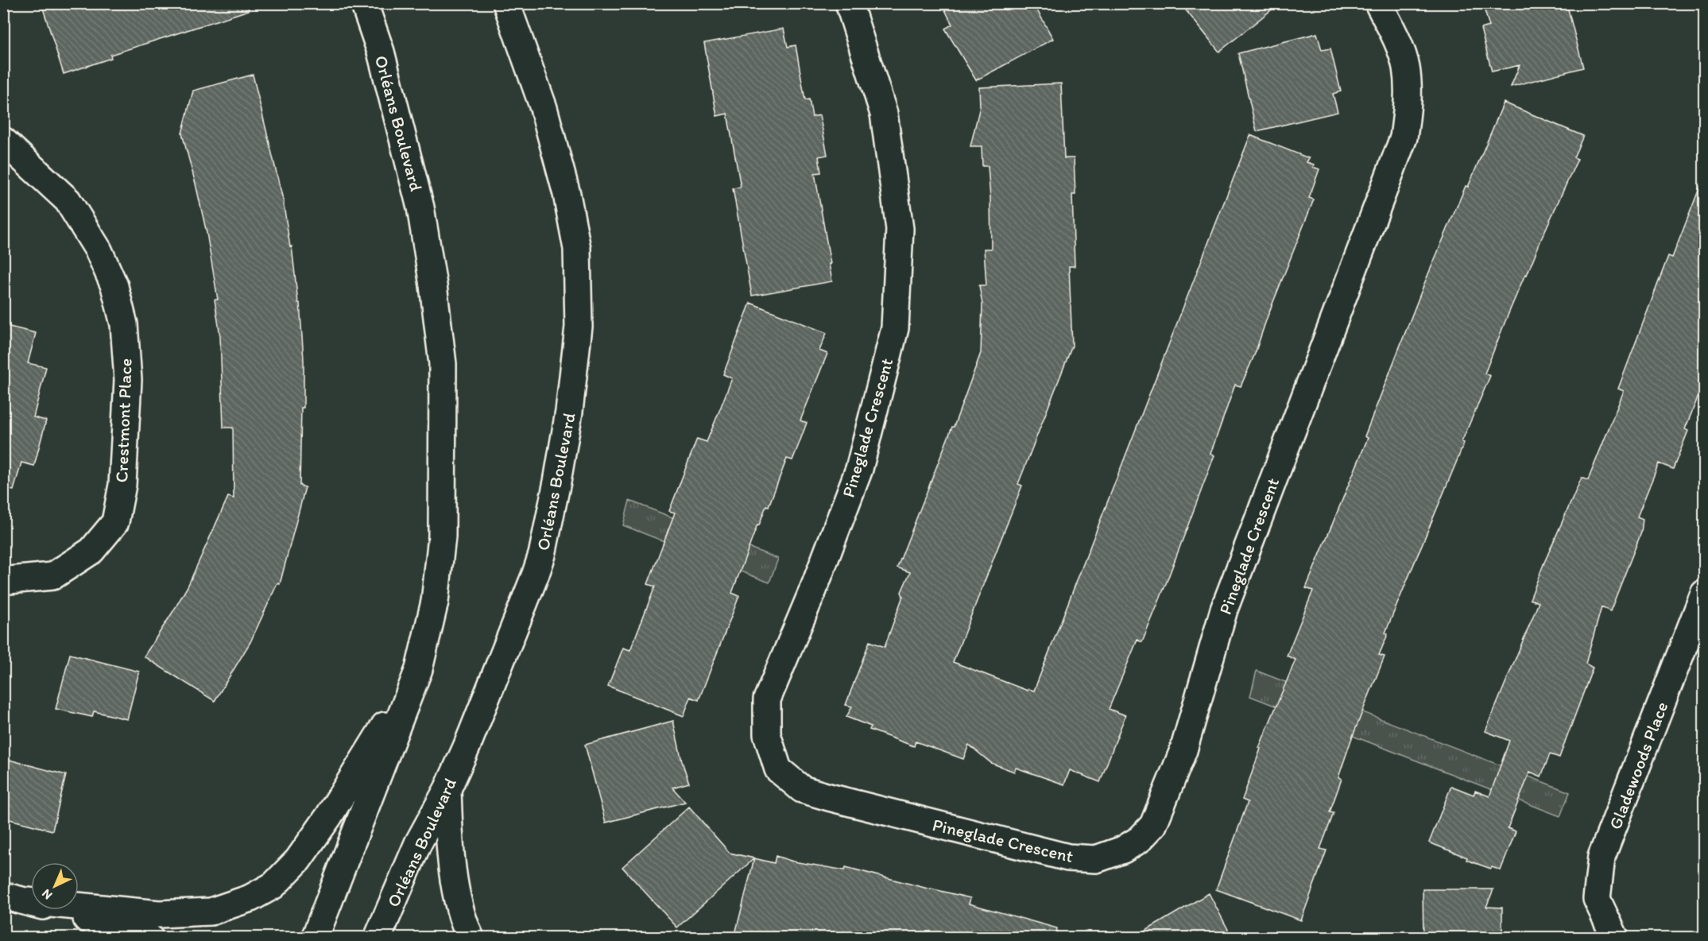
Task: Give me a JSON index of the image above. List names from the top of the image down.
{
  "streets": {
    "street": [
      "Orléans Boulevard",
      "Crestmont Place",
      "Pineglade Crescent",
      "Gladewoods Place"
    ]
  },
  "north": "bottom left"
}
